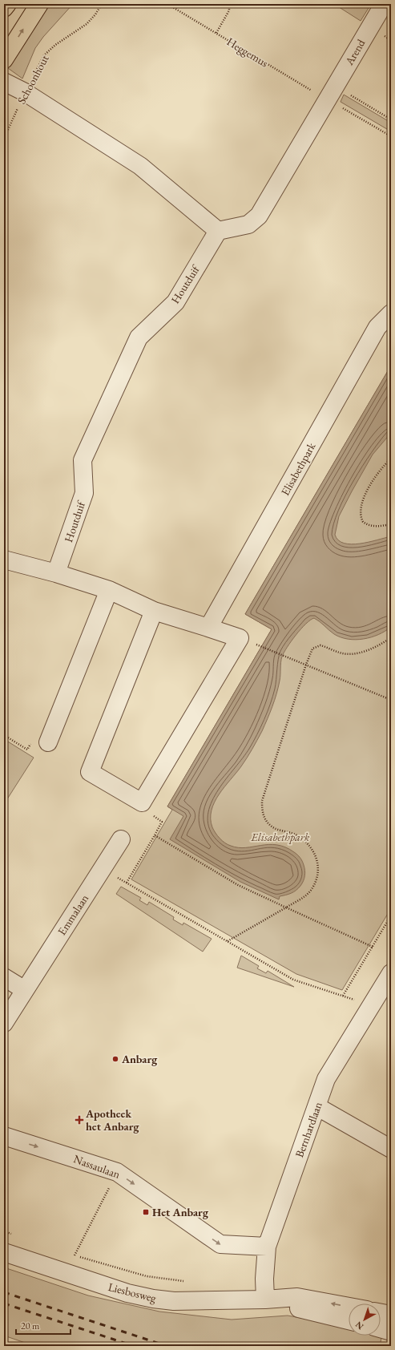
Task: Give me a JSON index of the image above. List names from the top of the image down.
{
  "streets": {
    "street": [
      "Arend",
      "Houtduif",
      "Elisabethpark",
      "Emmalaan",
      "Bernhardlaan",
      "Nassaulaan",
      "Liesbosweg"
    ],
    "path": ["Heggemus", "Schoonhout"]
  },
  "crossings": [
    ["Heggemus", "Arend"],
    ["Bernhardlaan", "Nassaulaan"],
    ["Bernhardlaan", "Liesbosweg"]
  ],
  "one_way": ["Nassaulaan"],
  "parks": ["Elisabethpark"],
  "places": {
    "other": ["Anbarg"],
    "health": ["Apotheek het Anbarg"],
    "transit": ["Het Anbarg"]
  },
  "scale_bar": "20 m",
  "north": "bottom left"
}
